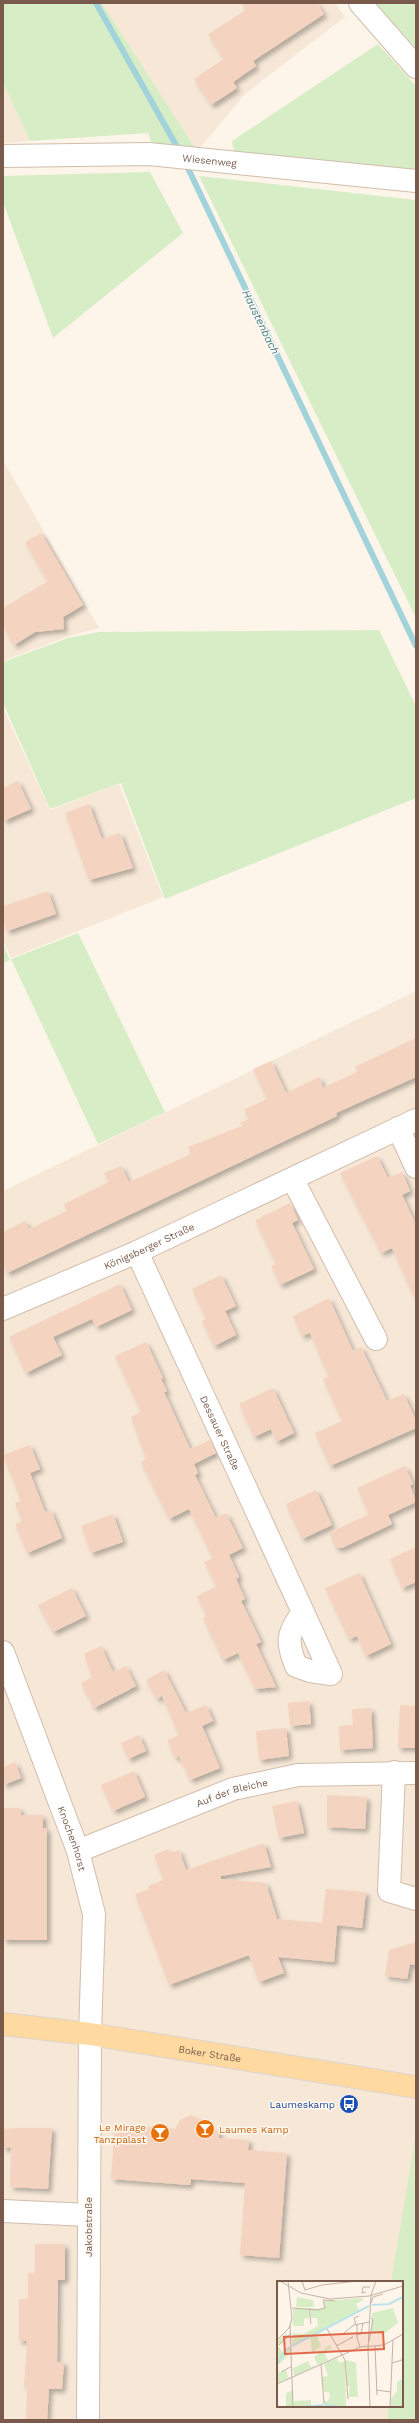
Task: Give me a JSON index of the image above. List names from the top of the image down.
{
  "streets": {
    "main road": ["Boker Straße"],
    "street": [
      "Wiesenweg",
      "Königsberger Straße",
      "Dessauer Straße",
      "Auf der Bleiche",
      "Knochenhorst",
      "Jakobstraße"
    ]
  },
  "crossings": [
    ["Königsberger Straße", "Dessauer Straße"],
    ["Auf der Bleiche", "Knochenhorst"],
    ["Knochenhorst", "Boker Straße"],
    ["Knochenhorst", "Jakobstraße"],
    ["Boker Straße", "Jakobstraße"]
  ],
  "water": ["Haustenbach"],
  "places": {
    "bus stop": ["Laumeskamp"],
    "bar": ["Laumes Kamp", "Le Mirage Tanzpalast"]
  }
}
